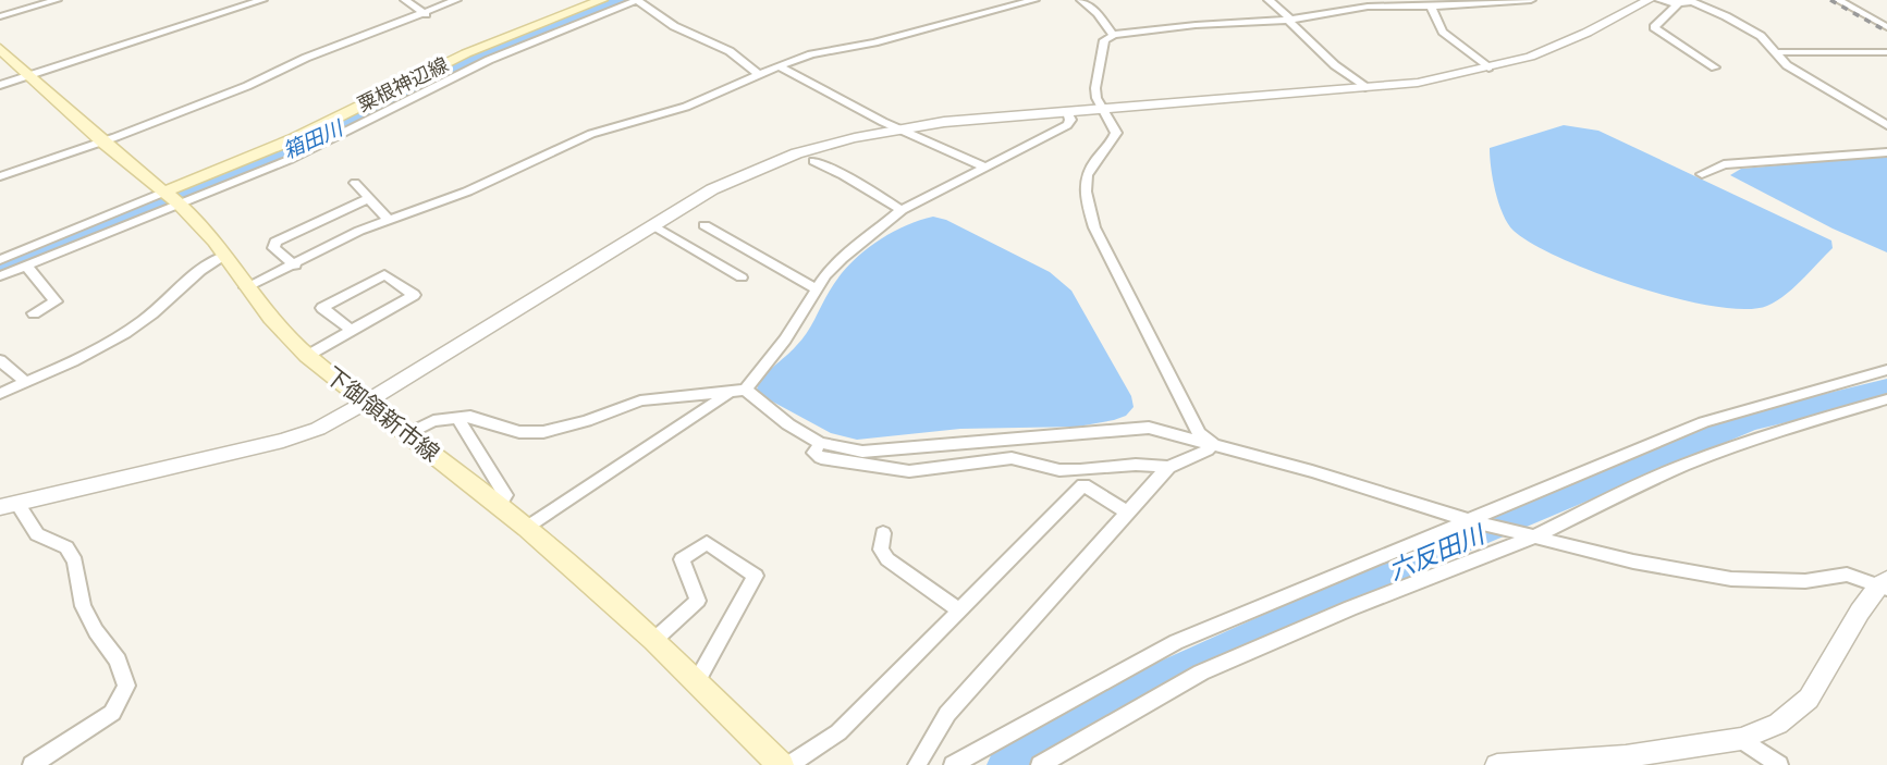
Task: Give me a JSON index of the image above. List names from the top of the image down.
{
  "streets": {
    "main road": ["粟根神辺線", "下御領新市線"]
  },
  "crossings": [
    ["粟根神辺線", "下御領新市線"]
  ],
  "water": ["箱田川", "六反田川"]
}
